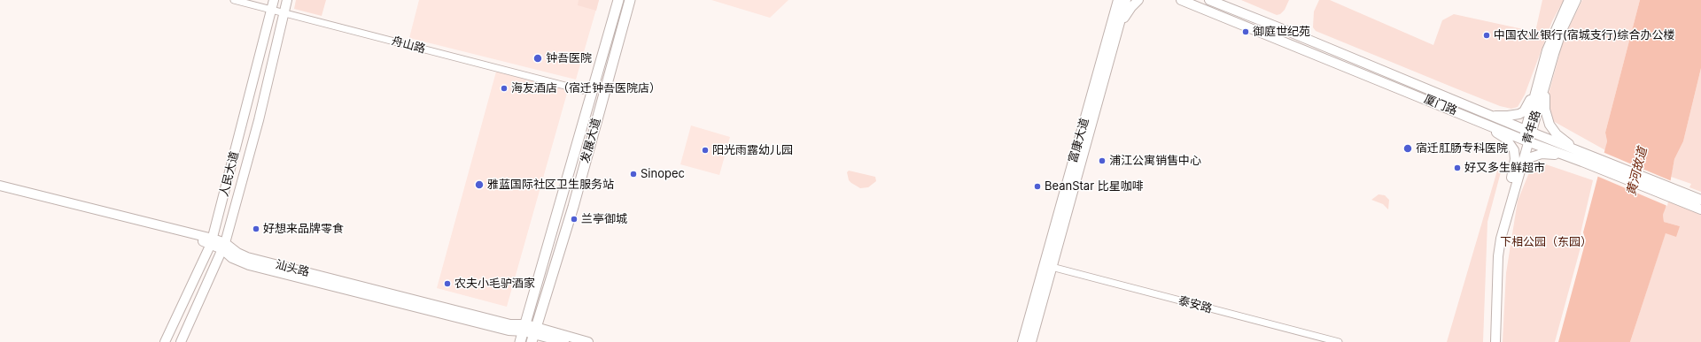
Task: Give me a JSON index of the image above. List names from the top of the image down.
{
  "streets": {
    "main road": ["发展大道"],
    "street": [
      "舟山路",
      "厦门路",
      "青年路",
      "富康大道",
      "人民大道",
      "汕头路",
      "泰安路"
    ]
  },
  "crossings": [
    ["舟山路", "人民大道"],
    ["厦门路", "青年路"],
    ["发展大道", "汕头路"],
    ["富康大道", "泰安路"],
    ["人民大道", "汕头路"]
  ],
  "water": ["黄河故道"],
  "parks": ["下相公园（东园）"],
  "places": [
    "御庭世纪苑",
    "中国农业银行(宿城支行)综合办公楼",
    "钟吾医院",
    "海友酒店（宿迁钟吾医院店）",
    "宿迁肛肠专科医院",
    "阳光雨露幼儿园",
    "浦江公寓销售中心",
    "好又多生鲜超市",
    "Sinopec",
    "雅蓝国际社区卫生服务站",
    "BeanStar 比星咖啡",
    "兰亭御城",
    "好想来品牌零食",
    "农夫小毛驴酒家"
  ]
}
